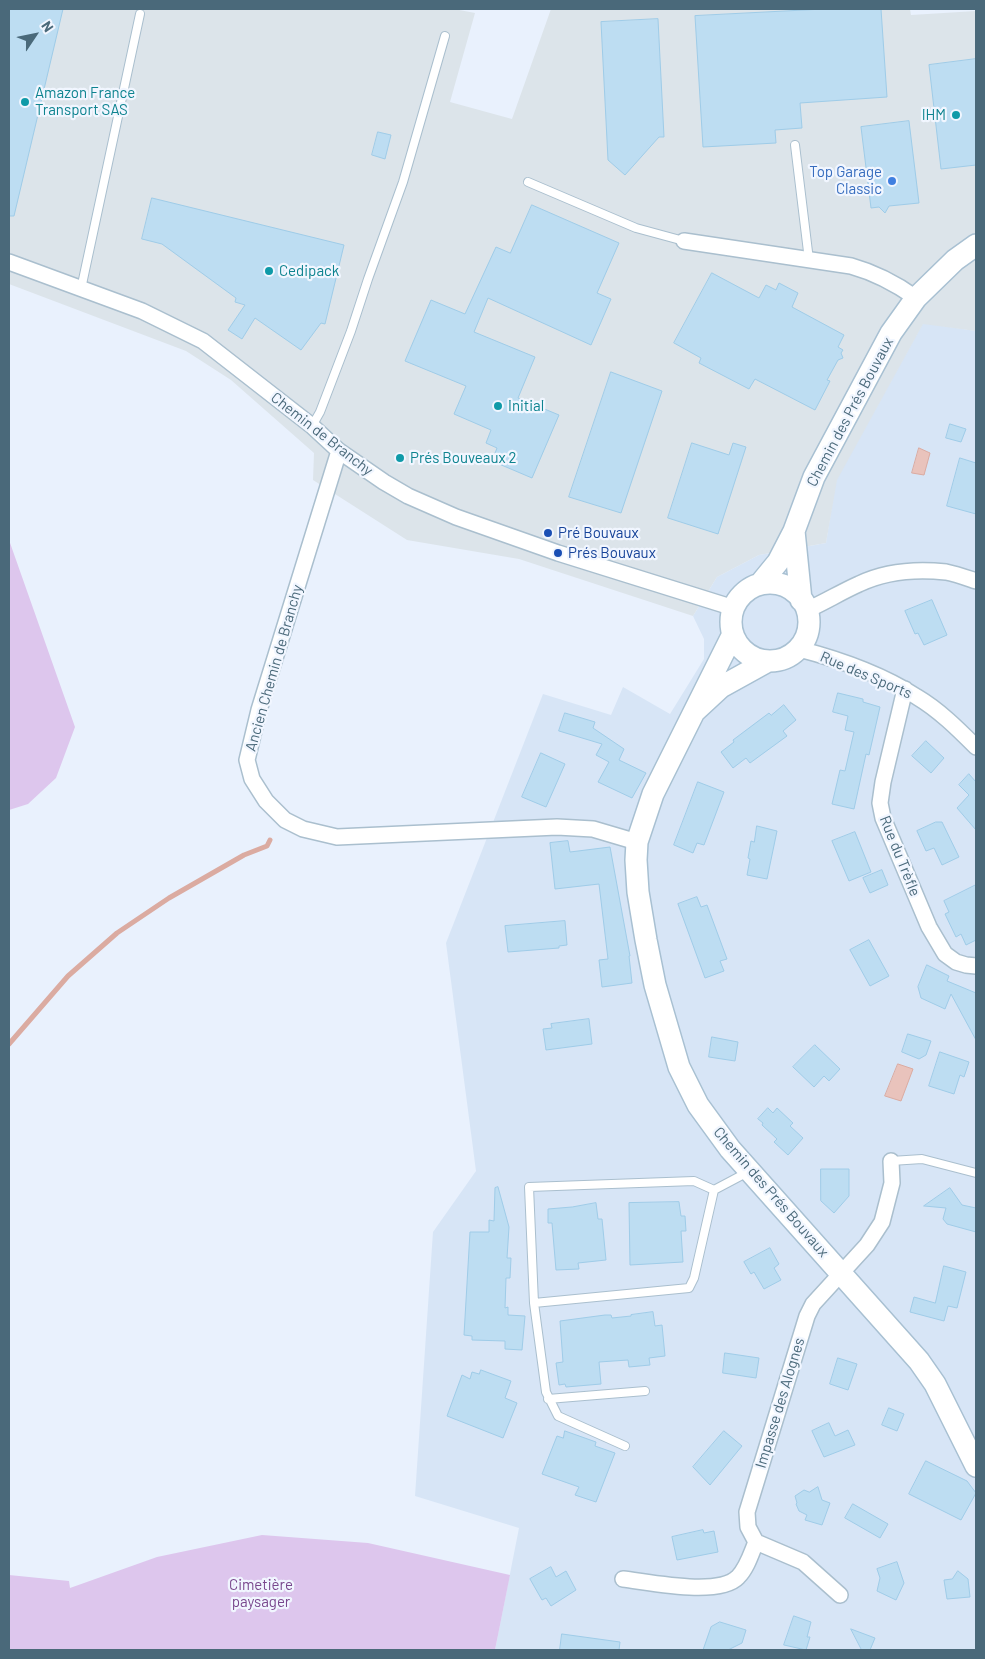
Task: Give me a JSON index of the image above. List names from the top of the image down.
{
  "streets": {
    "street": [
      "Chemin des Prés Bouvaux",
      "Chemin de Branchy",
      "Ancien Chemin de Branchy",
      "Rue des Sports",
      "Rue du Trèfle",
      "Impasse des Alognes"
    ]
  },
  "crossings": [
    ["Chemin des Prés Bouvaux", "Chemin de Branchy"],
    ["Chemin des Prés Bouvaux", "Ancien Chemin de Branchy"],
    ["Chemin des Prés Bouvaux", "Rue des Sports"],
    ["Chemin des Prés Bouvaux", "Impasse des Alognes"],
    ["Chemin de Branchy", "Ancien Chemin de Branchy"],
    ["Chemin de Branchy", "Rue des Sports"],
    ["Rue des Sports", "Rue du Trèfle"]
  ],
  "parks": ["Cimetière paysager"],
  "places": [
    "Amazon France Transport SAS",
    "IHM",
    "Top Garage Classic",
    "Cedipack",
    "Initial",
    "Prés Bouveaux 2",
    "Pré Bouvaux",
    "Prés Bouvaux"
  ],
  "north": "top right"
}
